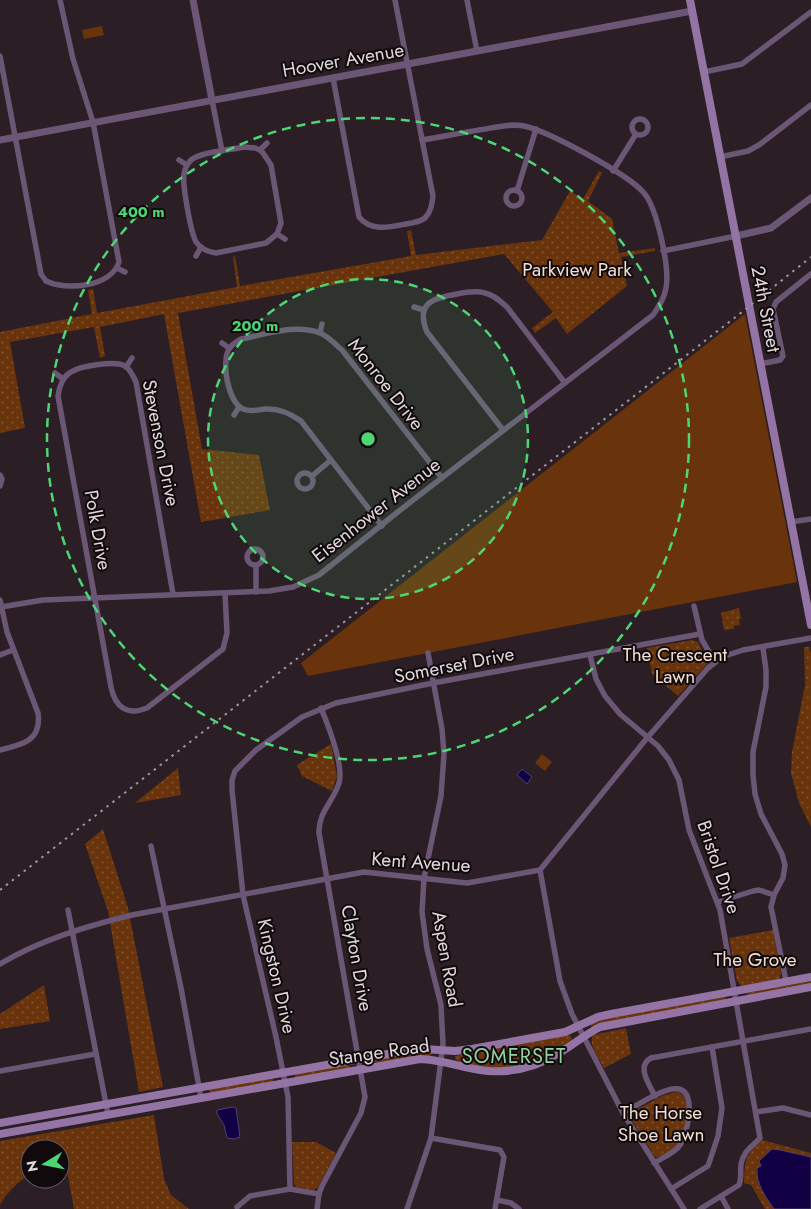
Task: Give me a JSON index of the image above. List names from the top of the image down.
{
  "streets": {
    "main road": ["24th Street", "Stange Road"],
    "street": [
      "Hoover Avenue",
      "Monroe Drive",
      "Stevenson Drive",
      "Eisenhower Avenue",
      "Polk Drive",
      "Somerset Drive",
      "Kent Avenue",
      "Bristol Drive",
      "Clayton Drive",
      "Aspen Road",
      "Kingston Drive"
    ]
  },
  "crossings": [
    ["Hoover Avenue", "24th Street"],
    ["Monroe Drive", "Eisenhower Avenue"],
    ["Stevenson Drive", "Eisenhower Avenue"],
    ["Stevenson Drive", "Polk Drive"],
    ["Eisenhower Avenue", "Polk Drive"],
    ["Somerset Drive", "Bristol Drive"],
    ["Somerset Drive", "Clayton Drive"],
    ["Somerset Drive", "Aspen Road"],
    ["Somerset Drive", "Kingston Drive"],
    ["Kent Avenue", "Clayton Drive"],
    ["Kent Avenue", "Aspen Road"],
    ["Kent Avenue", "Kingston Drive"],
    ["Bristol Drive", "Stange Road"],
    ["Clayton Drive", "Stange Road"],
    ["Aspen Road", "Stange Road"],
    ["Kingston Drive", "Stange Road"]
  ],
  "districts": ["SOMERSET"],
  "parks": [
    "Parkview Park",
    "The Crescent Lawn",
    "The Grove",
    "The Horse Shoe Lawn"
  ],
  "north": "left",
  "rings": ["400 m", "200 m"]
}
